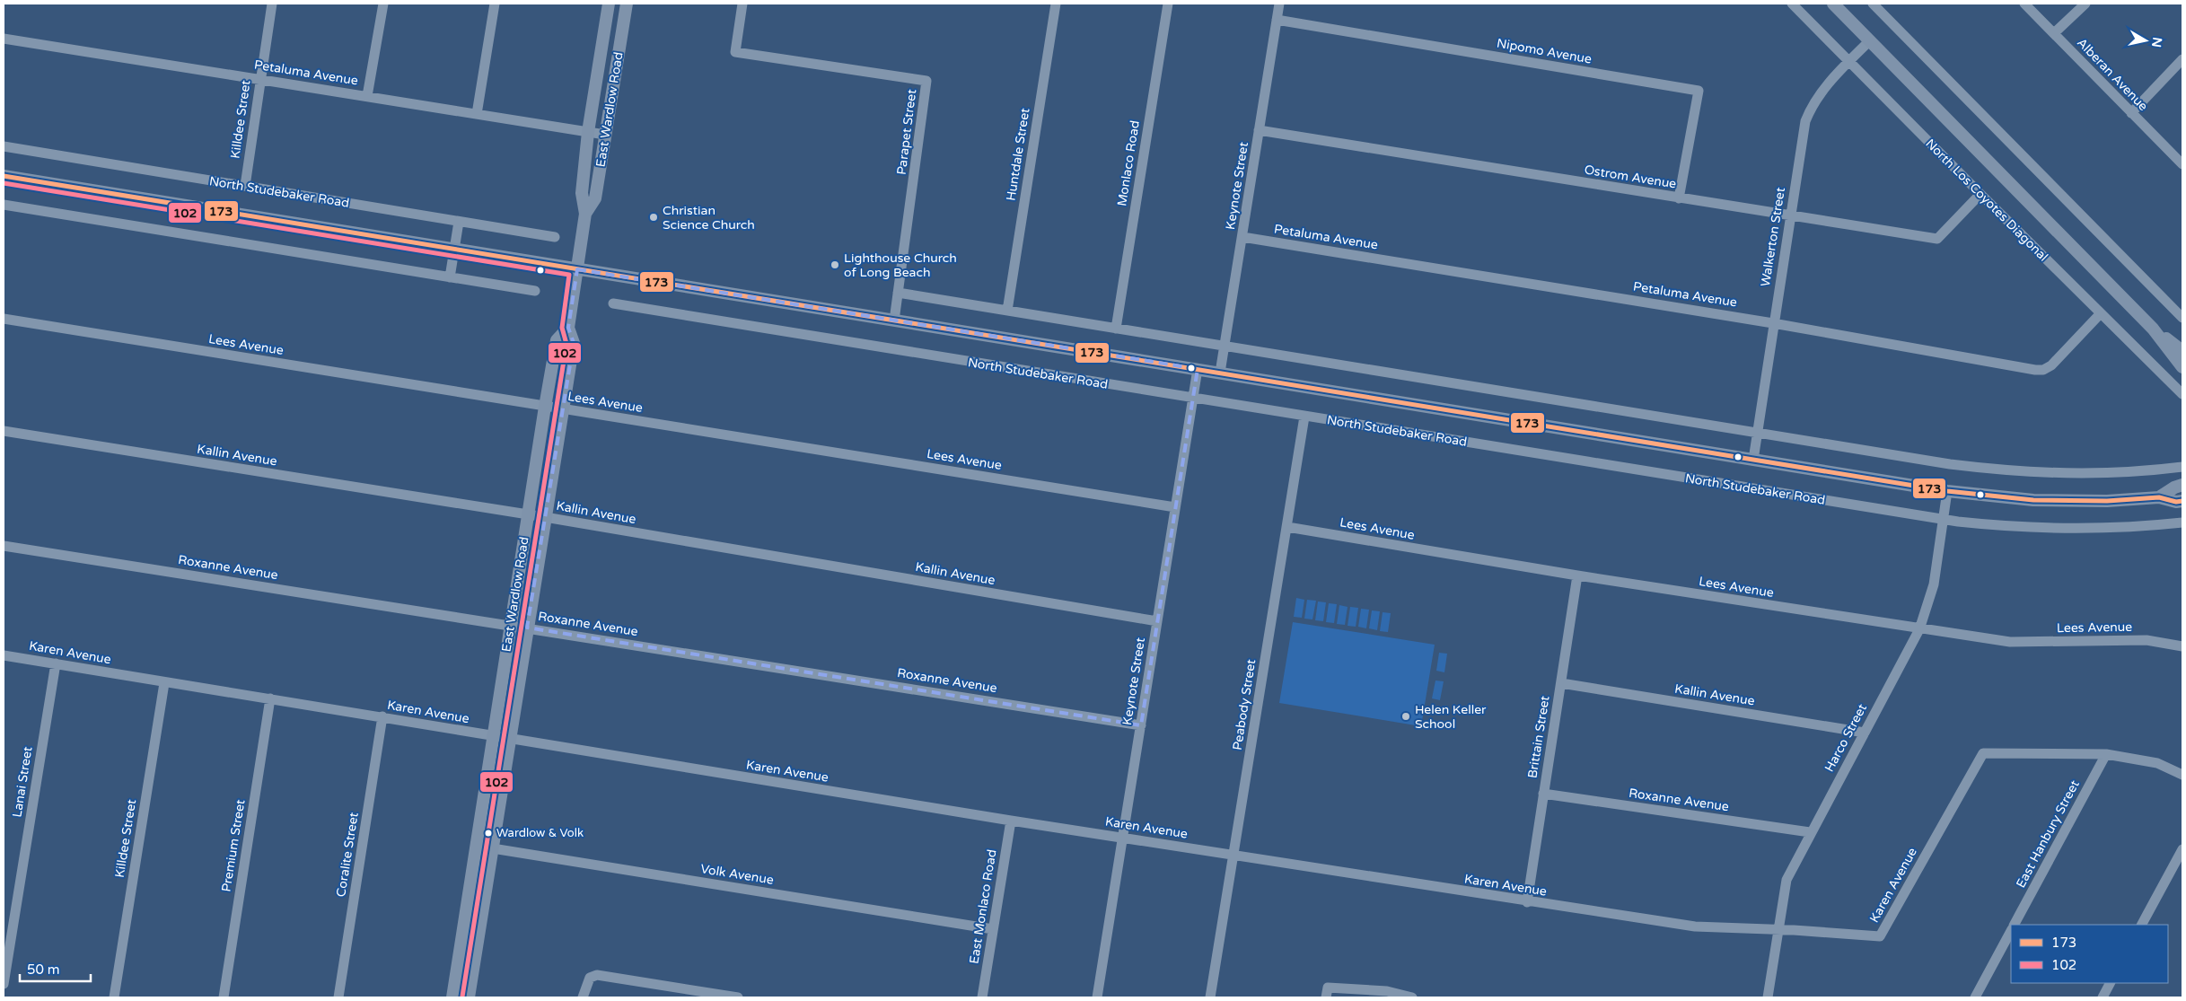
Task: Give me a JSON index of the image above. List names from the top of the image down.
{
  "streets": {
    "main road": ["East Wardlow Road"],
    "street": [
      "Nipomo Avenue",
      "Petaluma Avenue",
      "Alberan Avenue",
      "Killdee Street",
      "Parapet Street",
      "Huntdale Street",
      "Monlaco Road",
      "Ostrom Avenue",
      "Keynote Street",
      "North Studebaker Road",
      "North Los Coyotes Diagonal",
      "Walkerton Street",
      "Lees Avenue",
      "Kallin Avenue",
      "Roxanne Avenue",
      "Karen Avenue",
      "Peabody Street",
      "Brittain Street",
      "Harco Street",
      "Lanai Street",
      "East Hanbury Street",
      "Premium Street",
      "Coralite Street",
      "Volk Avenue",
      "East Monlaco Road"
    ]
  },
  "crossings": [
    ["Nipomo Avenue", "Ostrom Avenue"],
    ["Nipomo Avenue", "Keynote Street"],
    ["Petaluma Avenue", "East Wardlow Road"],
    ["Petaluma Avenue", "Killdee Street"],
    ["Petaluma Avenue", "Keynote Street"],
    ["Petaluma Avenue", "North Los Coyotes Diagonal"],
    ["Petaluma Avenue", "Walkerton Street"],
    ["East Wardlow Road", "Lees Avenue"],
    ["East Wardlow Road", "Kallin Avenue"],
    ["East Wardlow Road", "Roxanne Avenue"],
    ["East Wardlow Road", "Karen Avenue"],
    ["East Wardlow Road", "Volk Avenue"],
    ["Killdee Street", "North Studebaker Road"],
    ["Killdee Street", "Karen Avenue"],
    ["Ostrom Avenue", "Keynote Street"],
    ["Ostrom Avenue", "North Los Coyotes Diagonal"],
    ["Ostrom Avenue", "Walkerton Street"],
    ["Keynote Street", "North Studebaker Road"],
    ["Keynote Street", "Lees Avenue"],
    ["Keynote Street", "Kallin Avenue"],
    ["Keynote Street", "Roxanne Avenue"],
    ["Keynote Street", "Karen Avenue"],
    ["North Studebaker Road", "Peabody Street"],
    ["North Studebaker Road", "Harco Street"],
    ["North Los Coyotes Diagonal", "Walkerton Street"],
    ["Lees Avenue", "Peabody Street"],
    ["Lees Avenue", "Brittain Street"],
    ["Lees Avenue", "Harco Street"],
    ["Kallin Avenue", "Brittain Street"],
    ["Kallin Avenue", "Harco Street"],
    ["Roxanne Avenue", "Brittain Street"],
    ["Roxanne Avenue", "Harco Street"],
    ["Karen Avenue", "Peabody Street"],
    ["Karen Avenue", "Brittain Street"],
    ["Karen Avenue", "Harco Street"],
    ["Karen Avenue", "Lanai Street"],
    ["Karen Avenue", "East Hanbury Street"],
    ["Karen Avenue", "Premium Street"],
    ["Karen Avenue", "Coralite Street"],
    ["Karen Avenue", "East Monlaco Road"],
    ["Volk Avenue", "East Monlaco Road"]
  ],
  "places": [
    "Christian Science Church",
    "Lighthouse Church of Long Beach",
    "Helen Keller School",
    "Wardlow & Volk"
  ],
  "lines": ["transit line 173", "transit line 102"],
  "legend": ["173", "102"],
  "scale_bar": "50 m",
  "north": "right"
}
